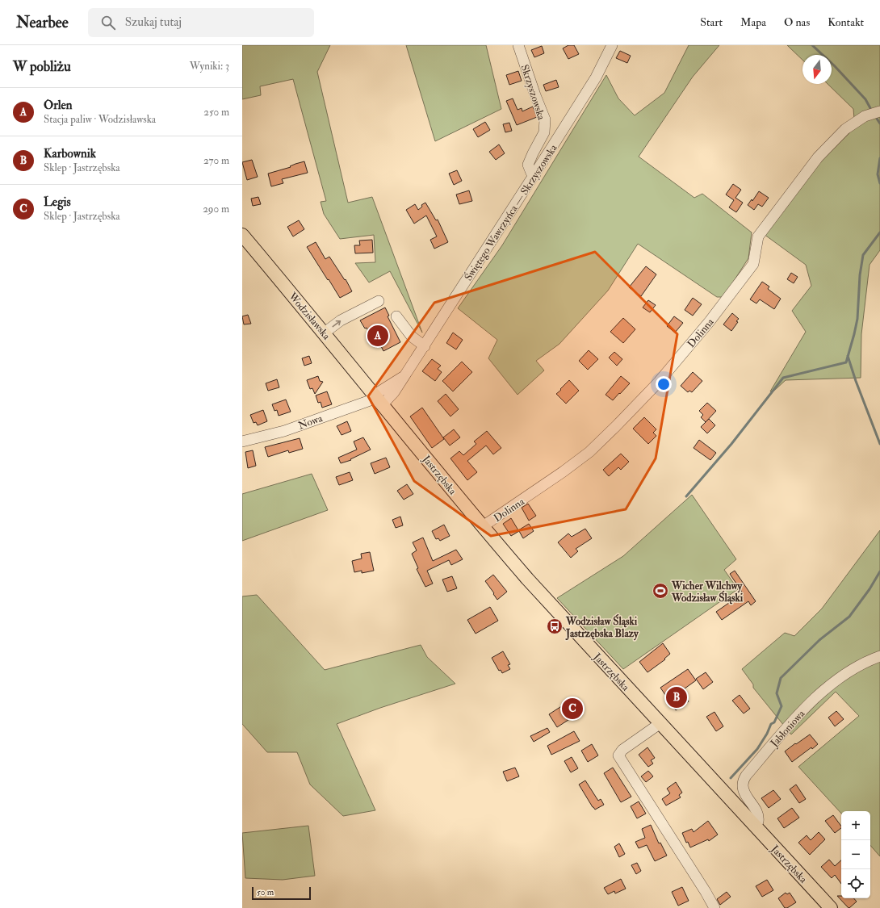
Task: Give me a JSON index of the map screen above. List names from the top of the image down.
{
  "streets": {
    "main road": ["Wodzisławska", "Jastrzębska"],
    "street": [
      "Skrzyszowska",
      "Świętego Wawrzyńca — Skrzyszowska",
      "Dolinna",
      "Nowa",
      "Jabłoniowa"
    ]
  },
  "crossings": [
    ["Skrzyszowska", "Świętego Wawrzyńca — Skrzyszowska"],
    ["Świętego Wawrzyńca — Skrzyszowska", "Nowa"],
    ["Wodzisławska", "Nowa"],
    ["Wodzisławska", "Jastrzębska"],
    ["Dolinna", "Jastrzębska"],
    ["Nowa", "Jastrzębska"],
    ["Jastrzębska", "Jabłoniowa"]
  ],
  "places": {
    "sports": ["Wicher Wilchwy Wodzisław Śląski"],
    "bus stop": ["Wodzisław Śląski Jastrzębska Blazy"]
  },
  "scale_bar": "50 m",
  "north": "bottom",
  "page": {
    "header": "Nearbee",
    "search": "Szukaj tutaj",
    "nav": [
      "Start",
      "Mapa",
      "O nas",
      "Kontakt"
    ],
    "heading": ["W pobliżu", "Wyniki: 3"],
    "list": [
      {
        "mark": "A",
        "name": "Orlen",
        "note": "Stacja paliw · Wodzisławska",
        "value": "250 m"
      },
      {
        "mark": "B",
        "name": "Karbownik",
        "note": "Sklep · Jastrzębska",
        "value": "270 m"
      },
      {
        "mark": "C",
        "name": "Legis",
        "note": "Sklep · Jastrzębska",
        "value": "290 m"
      }
    ],
    "pins": ["A", "B", "C"],
    "map_buttons": ["+", "−"],
    "scale": "50 m"
  }
}
